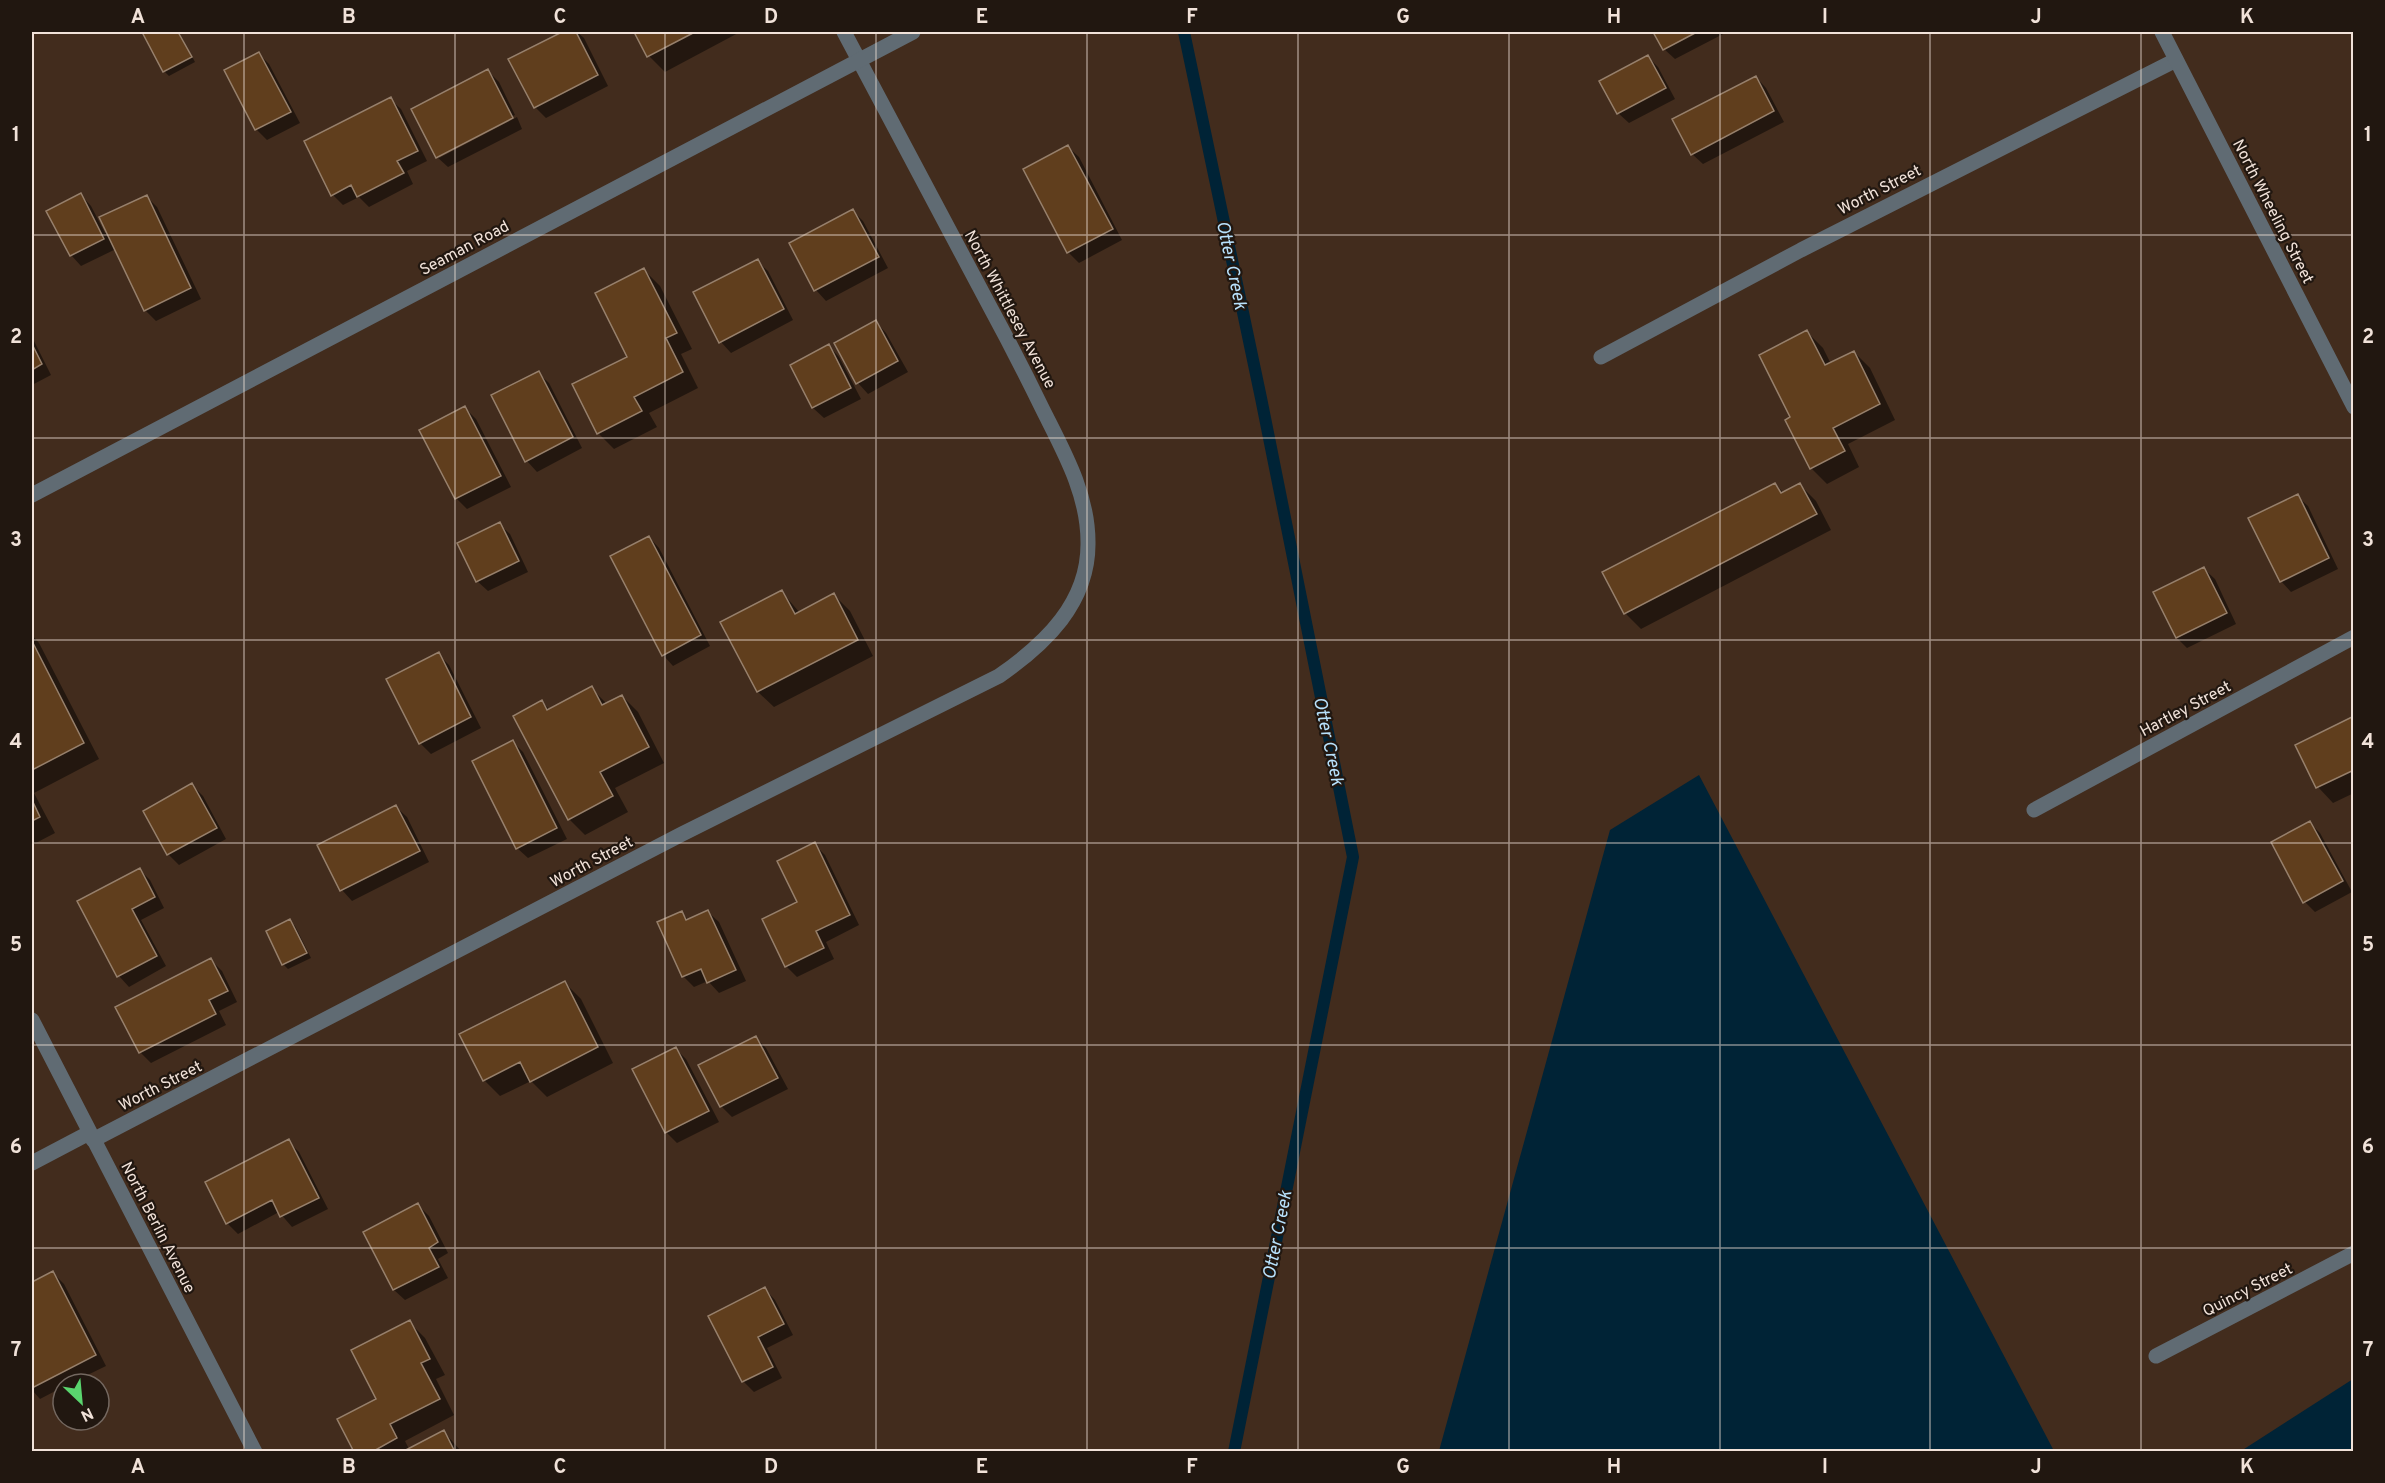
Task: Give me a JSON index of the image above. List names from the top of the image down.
{
  "streets": {
    "street": [
      "Worth Street",
      "North Wheeling Street",
      "Seaman Road",
      "North Whittlesey Avenue",
      "Hartley Street",
      "North Berlin Avenue",
      "Quincy Street"
    ]
  },
  "crossings": [
    ["Worth Street", "North Wheeling Street"],
    ["Worth Street", "North Whittlesey Avenue"],
    ["Worth Street", "North Berlin Avenue"],
    ["Seaman Road", "North Whittlesey Avenue"]
  ],
  "water": ["Otter Creek"],
  "north": "bottom right",
  "grid": {
    "columns": [
      "A",
      "B",
      "C",
      "D",
      "E",
      "F",
      "G",
      "H",
      "I",
      "J",
      "K"
    ],
    "rows": [
      "1",
      "2",
      "3",
      "4",
      "5",
      "6",
      "7"
    ]
  }
}
